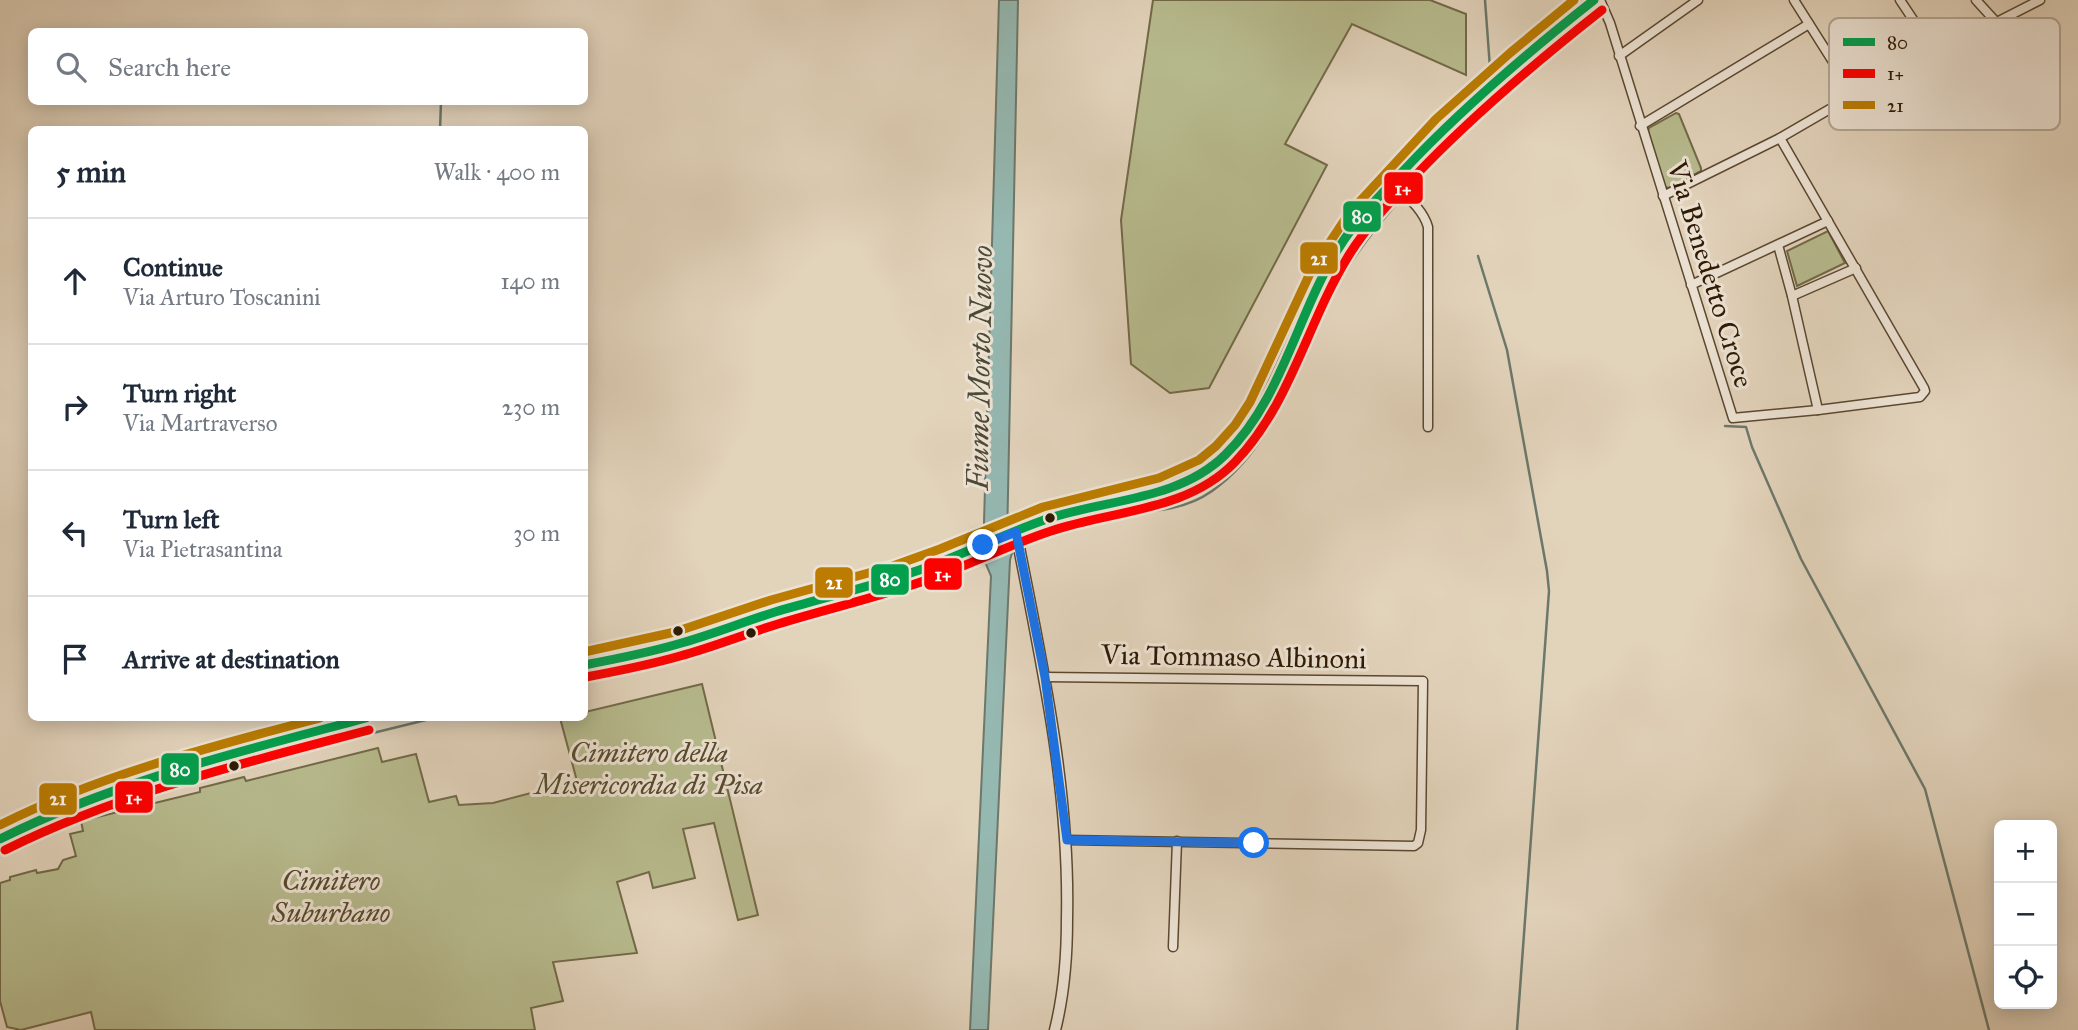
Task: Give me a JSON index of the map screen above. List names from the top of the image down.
{
  "streets": {
    "street": ["Via Benedetto Croce", "Via Tommaso Albinoni"]
  },
  "water": ["Fiume Morto Nuovo"],
  "parks": ["Cimitero della Misericordia di Pisa", "Cimitero Suburbano"],
  "lines": ["transit line 80", "transit line 21", "transit line 1+"],
  "legend": ["80", "1+", "21"],
  "page": {
    "search": "Search here",
    "heading": ["5 min", "Walk · 400 m"],
    "list": [
      ["Continue", "Via Arturo Toscanini", "140 m"],
      ["Turn right", "Via Martraverso", "230 m"],
      ["Turn left", "Via Pietrasantina", "30 m"],
      "Arrive at destination"
    ],
    "map_buttons": ["+", "−"]
  }
}
